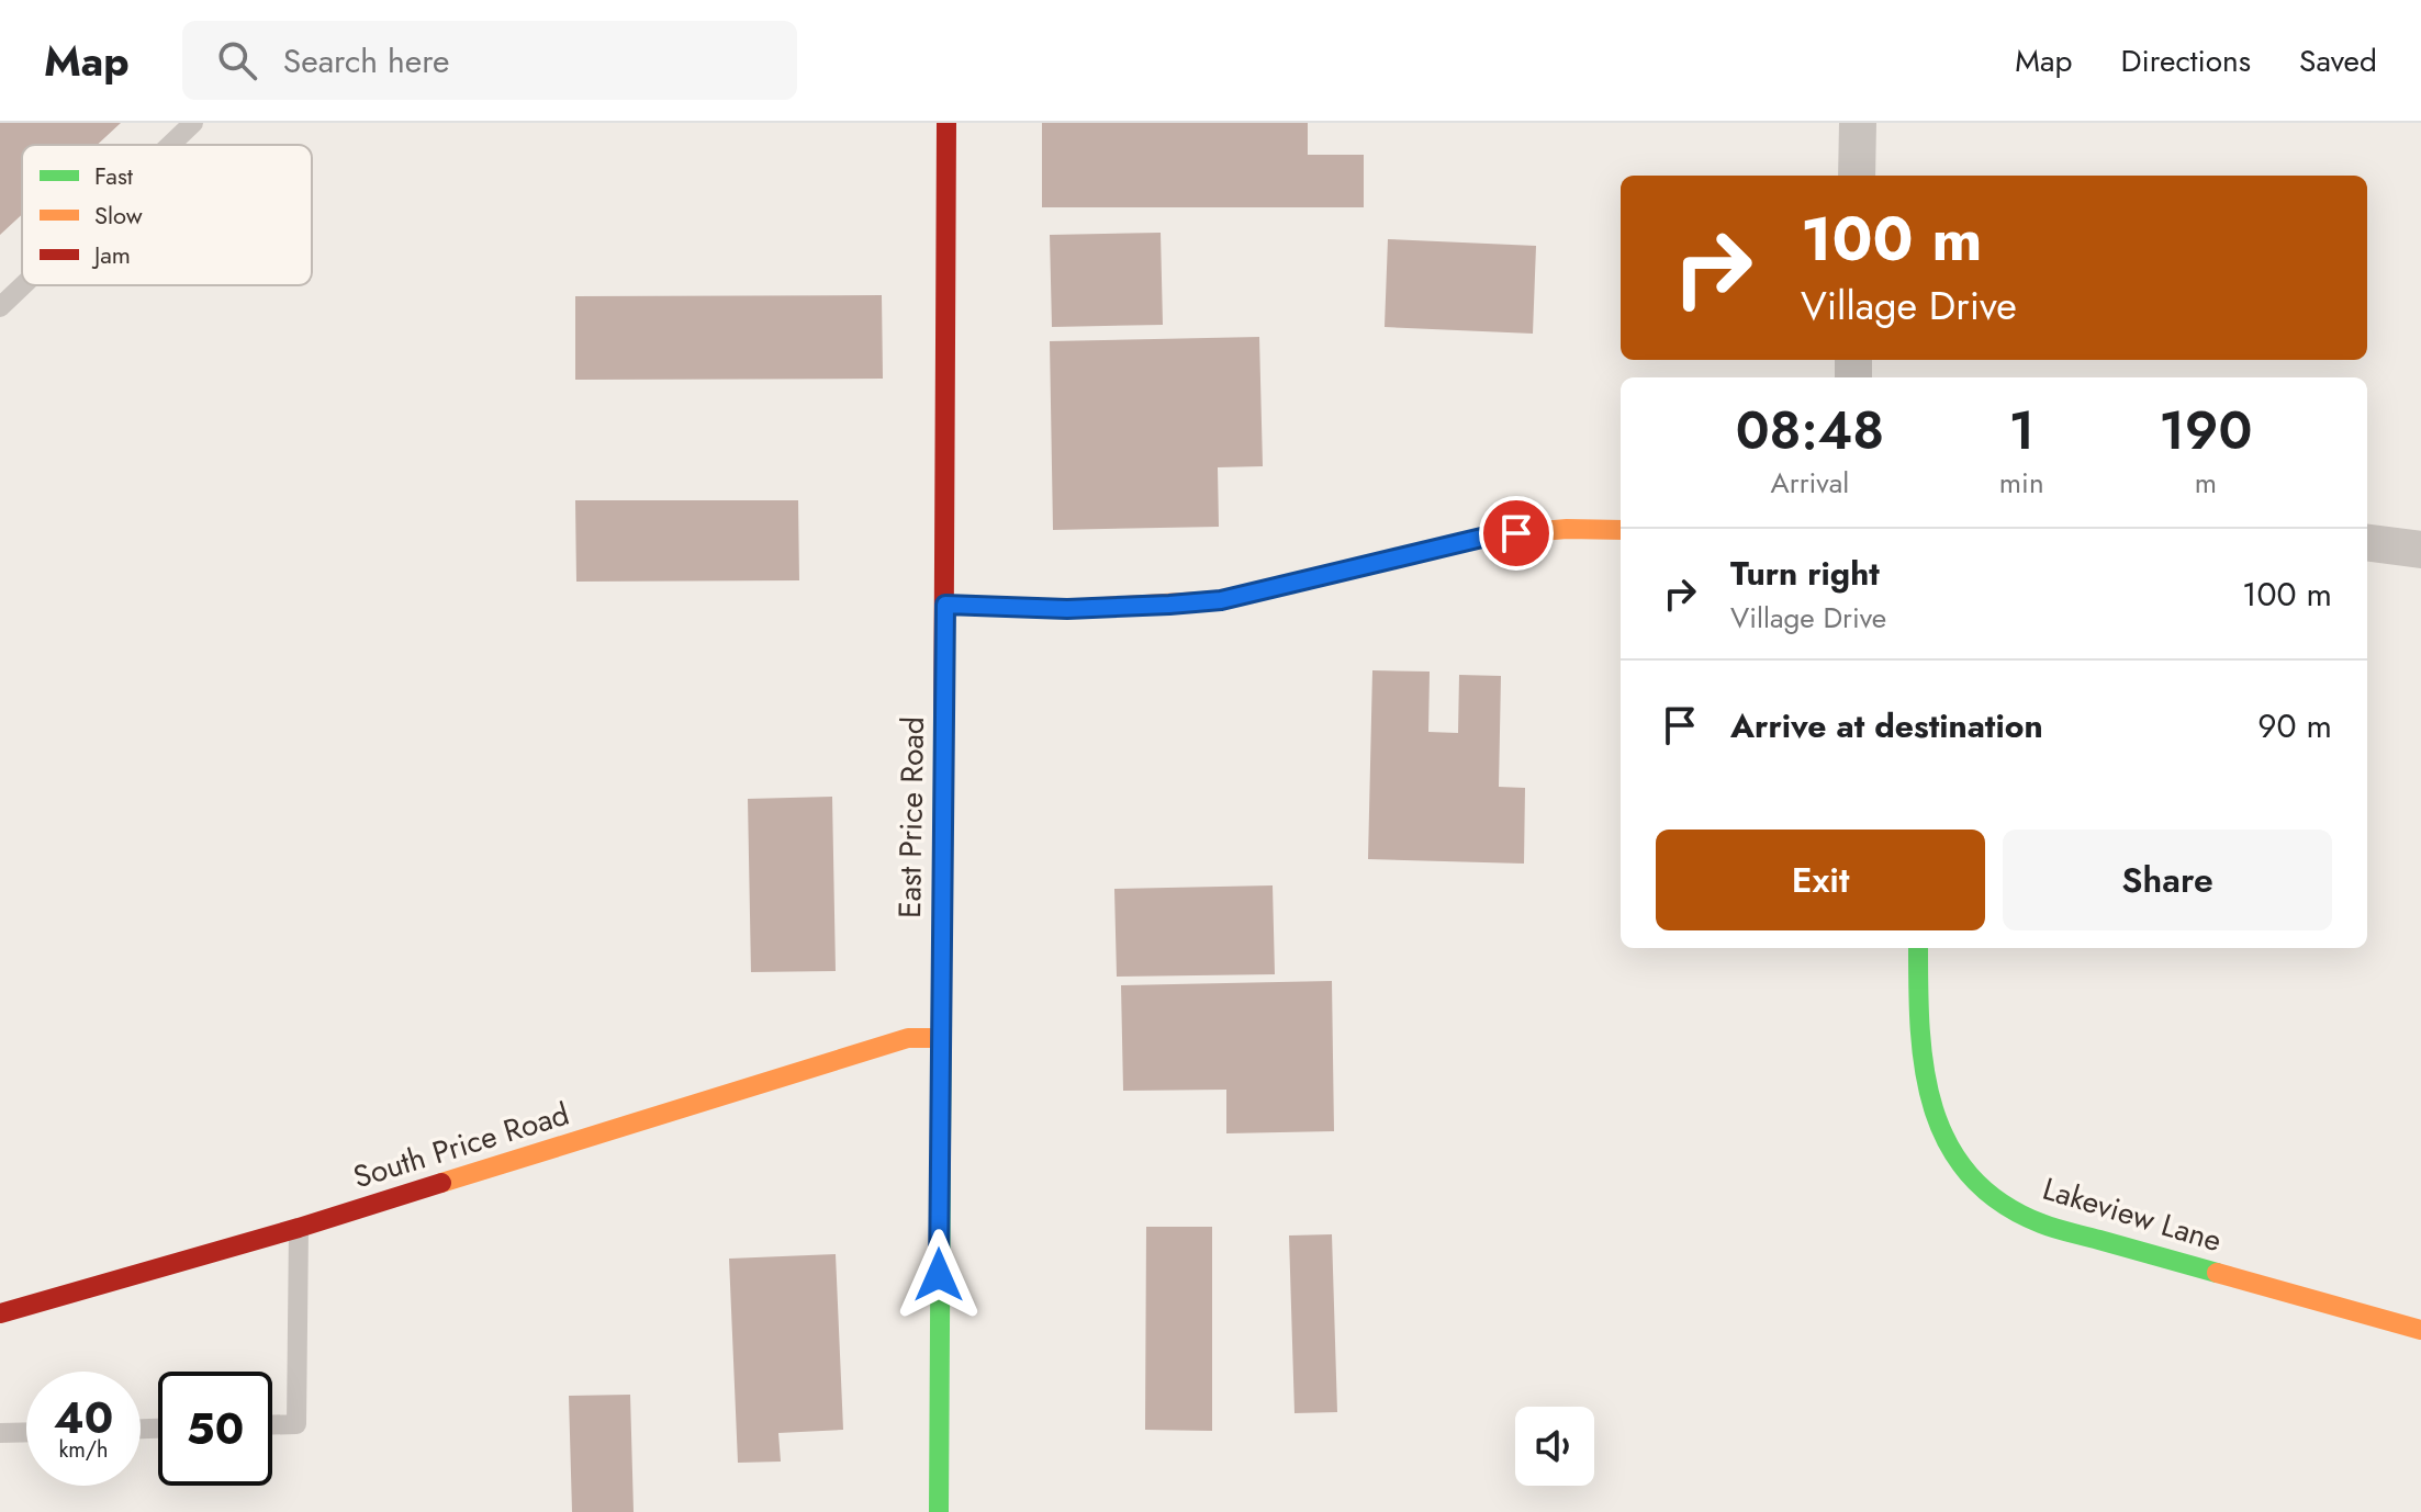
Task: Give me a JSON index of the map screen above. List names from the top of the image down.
{
  "streets": {
    "street": ["East Price Road", "South Price Road", "Lakeview Lane"]
  },
  "crossings": [
    ["East Price Road", "South Price Road"]
  ],
  "legend": ["Fast", "Slow", "Jam"],
  "page": {
    "header": "Map",
    "search": "Search here",
    "nav": ["Map", "Directions", "Saved"],
    "turn": ["100 m", "Village Drive"],
    "eta": [
      "08:48",
      "Arrival",
      "1",
      "min",
      "190",
      "m"
    ],
    "list": [
      {
        "name": "Turn right",
        "note": "Village Drive",
        "value": "100 m"
      },
      {
        "name": "Arrive at destination",
        "value": "90 m"
      }
    ],
    "buttons": ["Exit", "Share"],
    "speed": "40 km/h",
    "limit": "50"
  }
}
